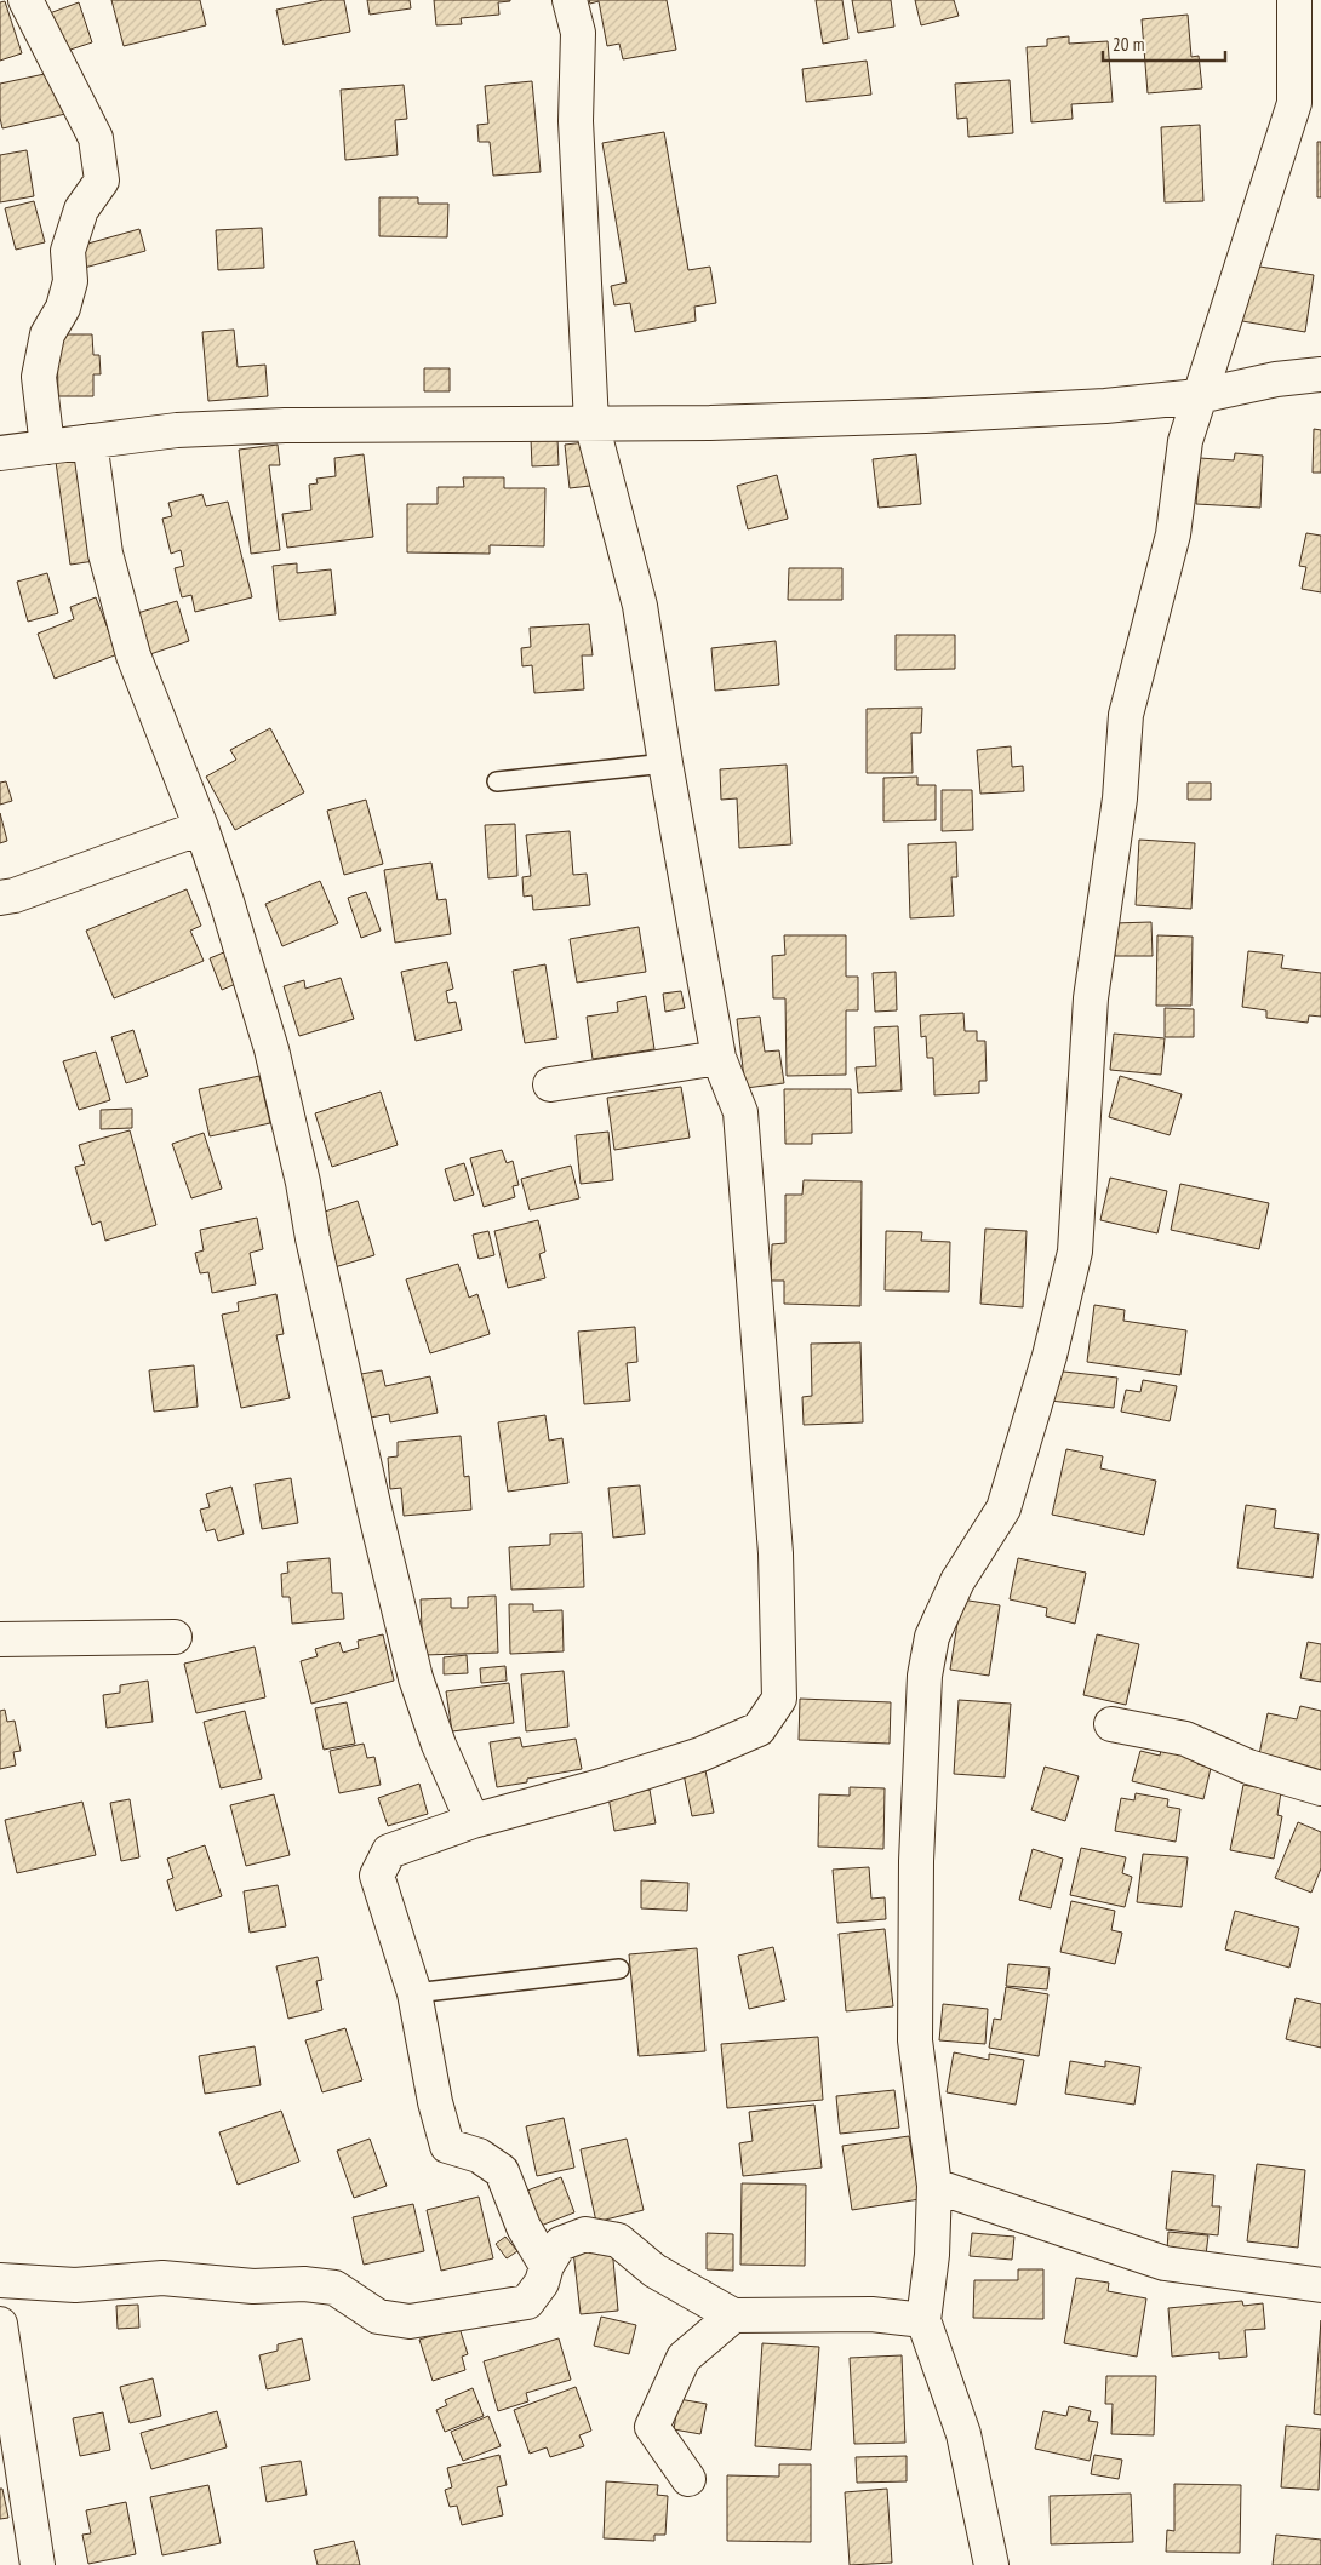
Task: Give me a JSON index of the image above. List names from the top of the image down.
{
  "scale_bar": "20 m"
}
